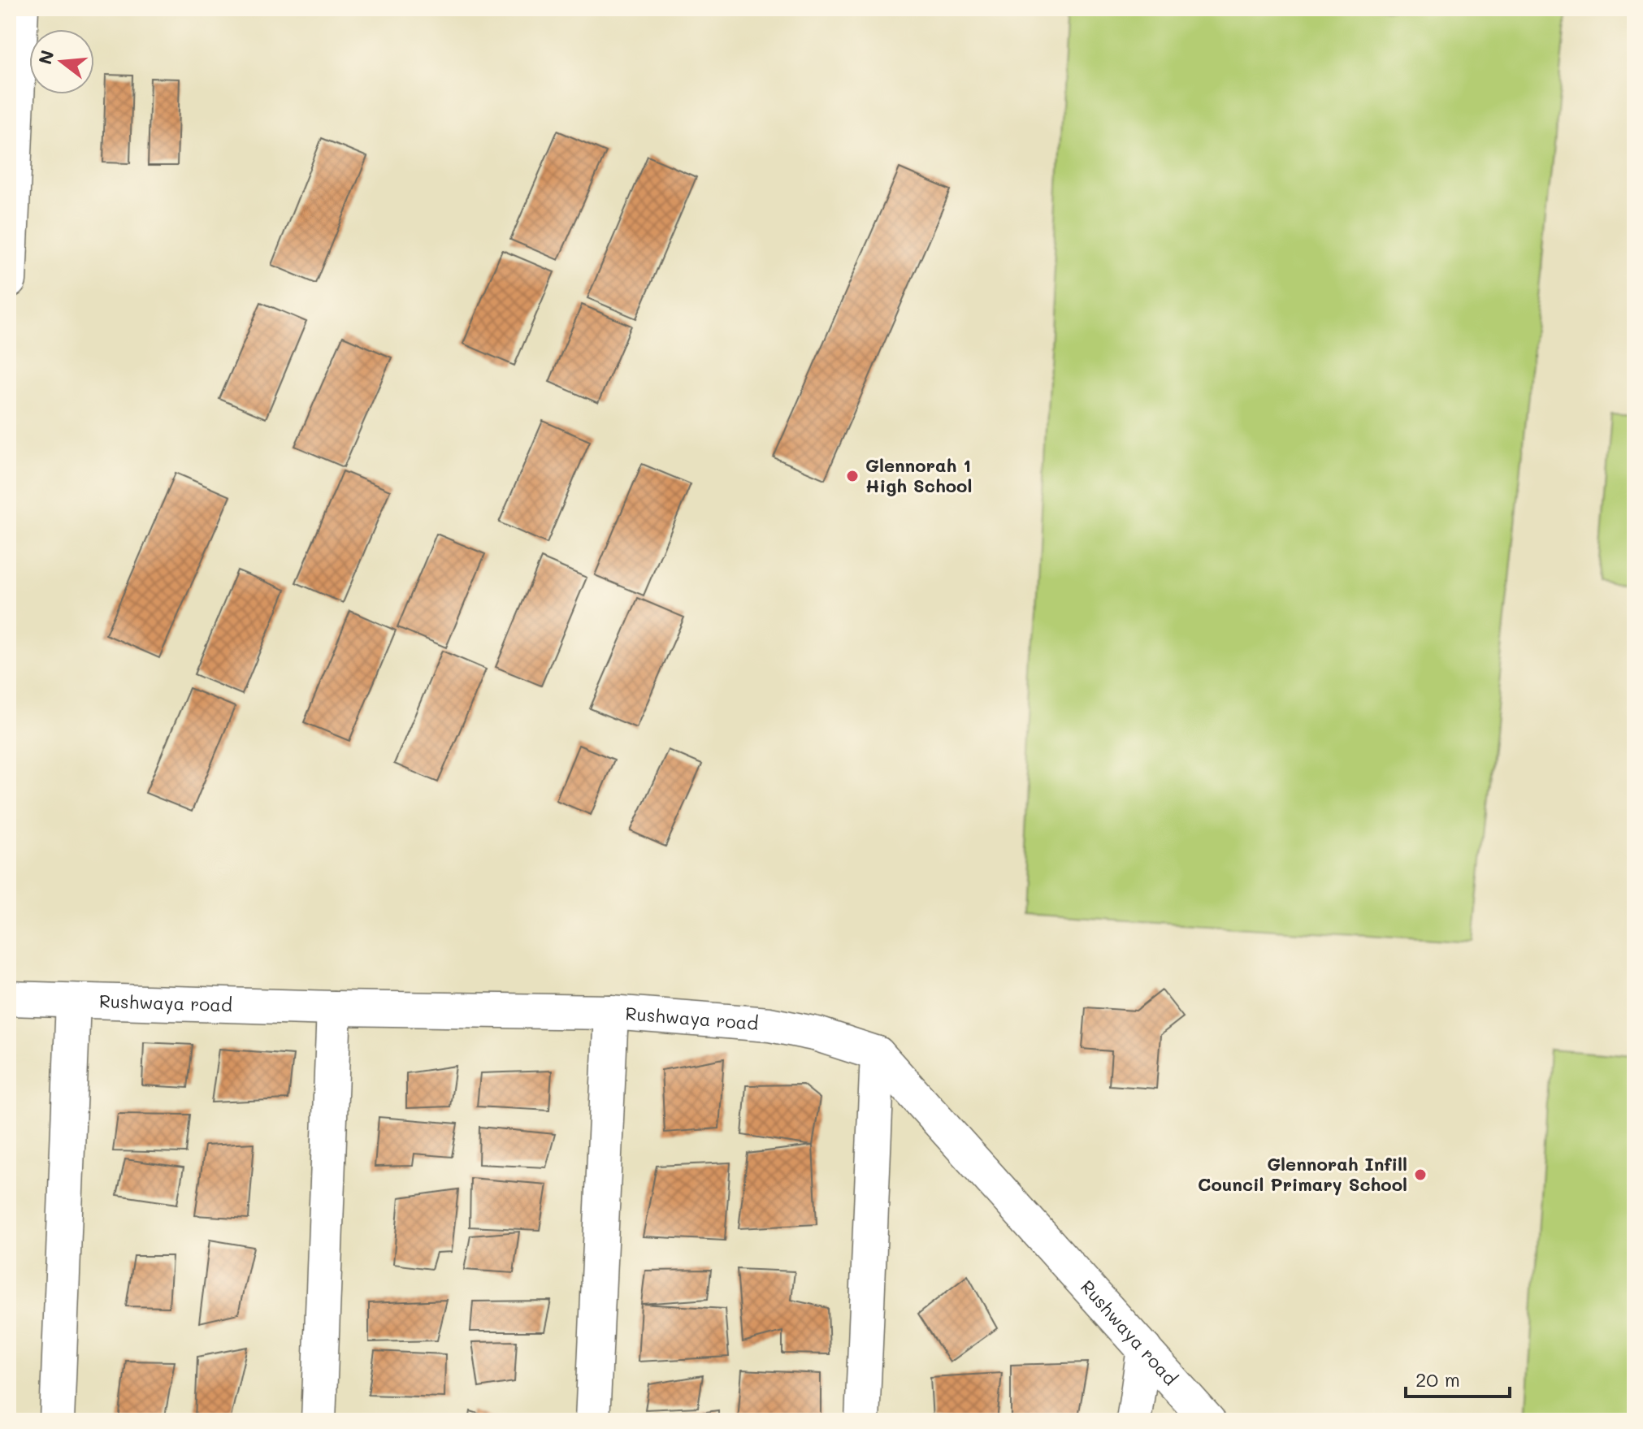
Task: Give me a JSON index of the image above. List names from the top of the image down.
{
  "streets": {
    "street": ["Rushwaya road"]
  },
  "places": ["Glennorah 1 High School", "Glennorah Infill Council Primary School"],
  "scale_bar": "20 m",
  "north": "left"
}
